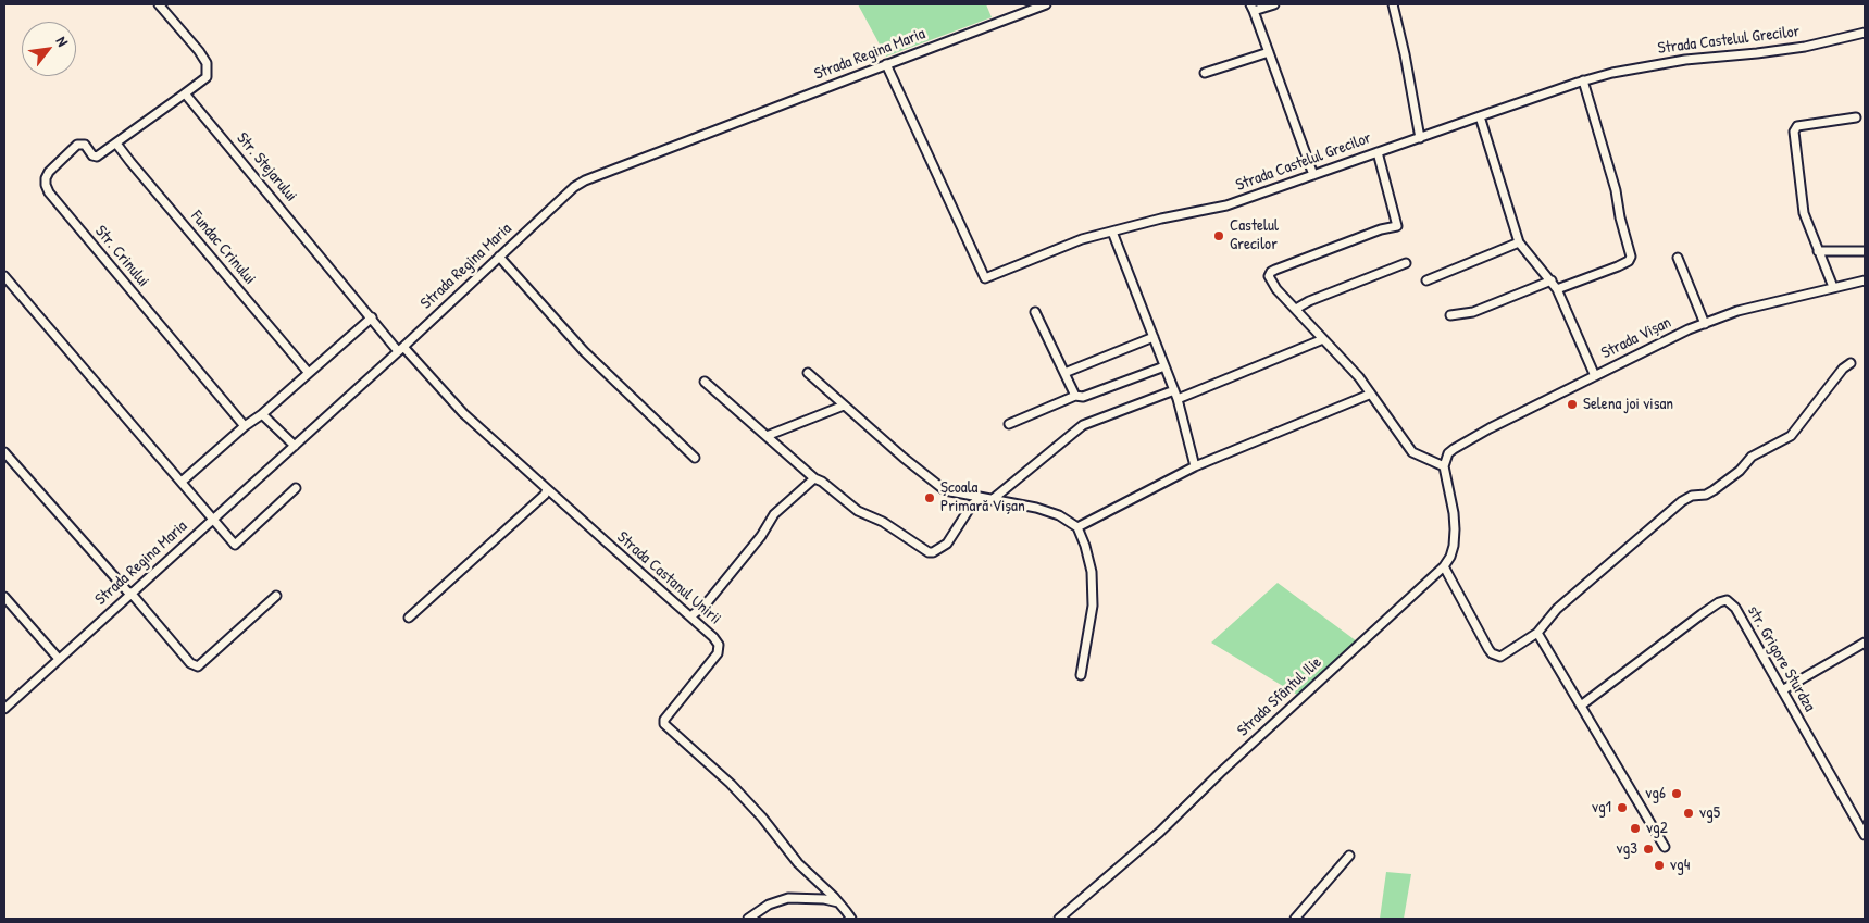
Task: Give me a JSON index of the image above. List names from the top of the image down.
{
  "streets": {
    "street": [
      "Strada Castelul Grecilor",
      "Strada Regina Maria",
      "Str. Stejarului",
      "Fundac Crinului",
      "Str. Crinului",
      "Strada Vișan",
      "Strada Castanul Unirii",
      "str. Grigore Sturdza",
      "Strada Sfântul Ilie"
    ]
  },
  "crossings": [
    ["Strada Castelul Grecilor", "Strada Regina Maria"],
    ["Strada Regina Maria", "Str. Stejarului"],
    ["Strada Regina Maria", "Strada Castanul Unirii"],
    ["Str. Stejarului", "Strada Castanul Unirii"],
    ["Fundac Crinului", "Str. Crinului"],
    ["Strada Vișan", "Strada Sfântul Ilie"]
  ],
  "places": [
    "Castelul Grecilor",
    "Selena joi visan",
    "Școala Primară Vișan",
    "vg6",
    "vg1",
    "vg5",
    "vg2",
    "vg3",
    "vg4"
  ],
  "north": "top right"
}
